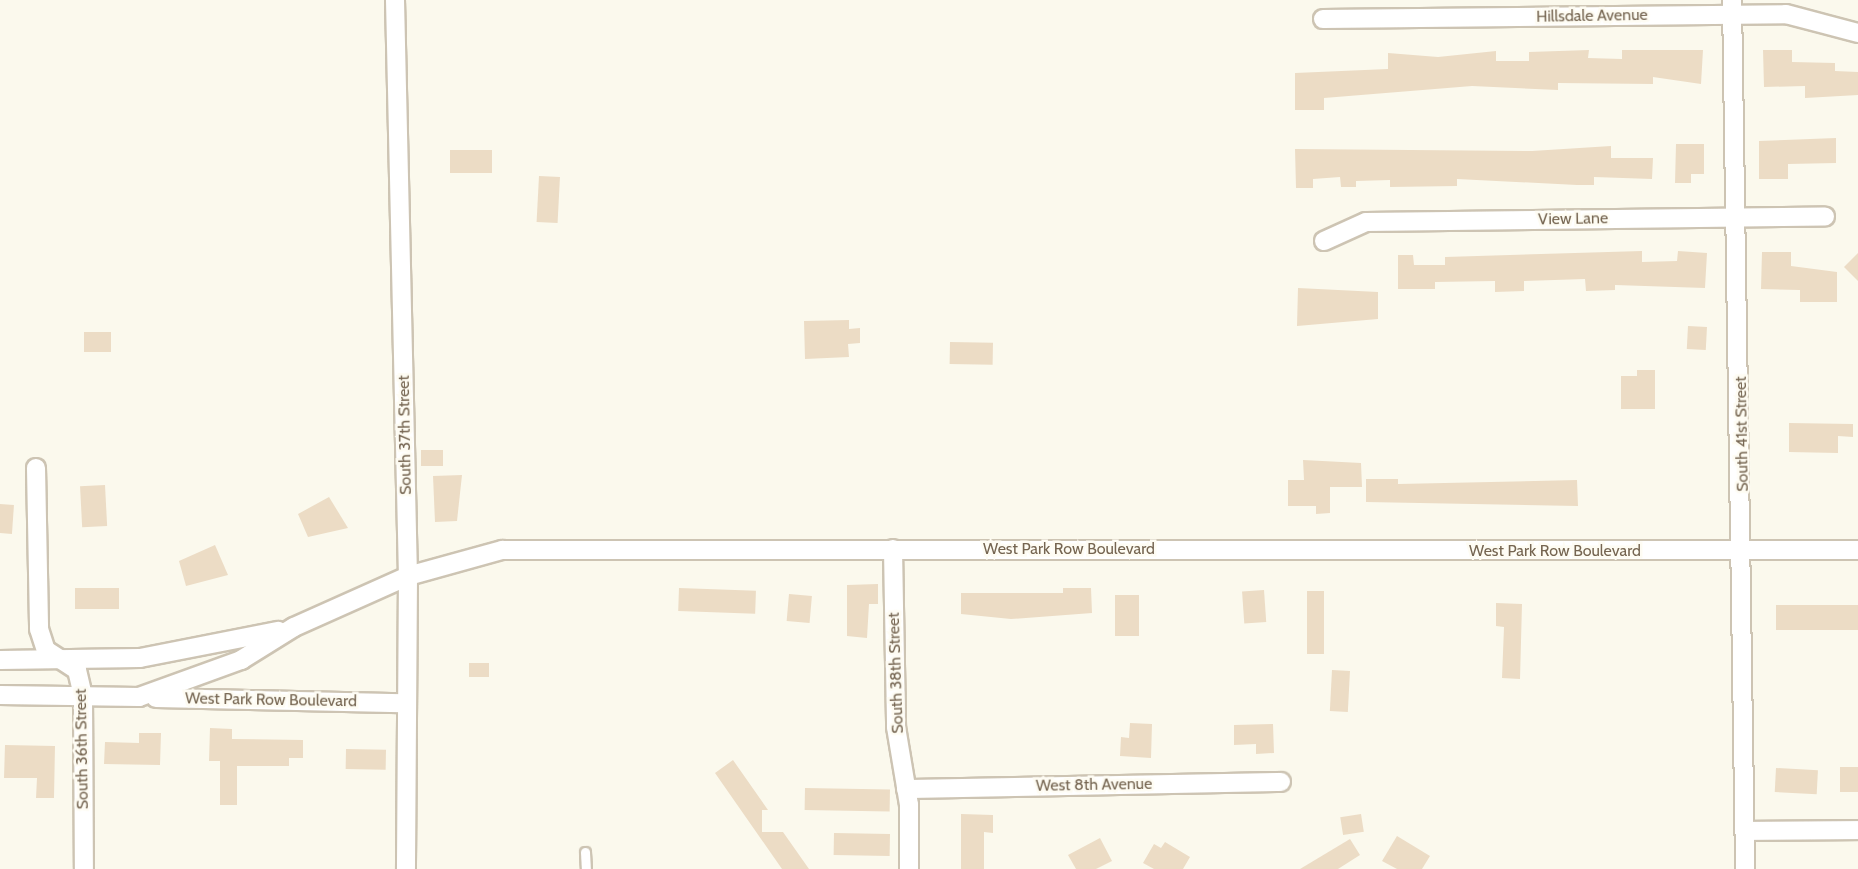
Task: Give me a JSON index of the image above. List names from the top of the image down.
{
  "streets": {
    "street": [
      "Hillsdale Avenue",
      "View Lane",
      "South 41st Street",
      "South 37th Street",
      "West Park Row Boulevard",
      "South 38th Street",
      "South 36th Street",
      "West 8th Avenue"
    ]
  },
  "crossings": [
    ["Hillsdale Avenue", "South 41st Street"],
    ["View Lane", "South 41st Street"],
    ["South 41st Street", "West Park Row Boulevard"],
    ["South 37th Street", "West Park Row Boulevard"],
    ["West Park Row Boulevard", "South 38th Street"],
    ["West Park Row Boulevard", "South 36th Street"],
    ["South 38th Street", "West 8th Avenue"]
  ]
}
